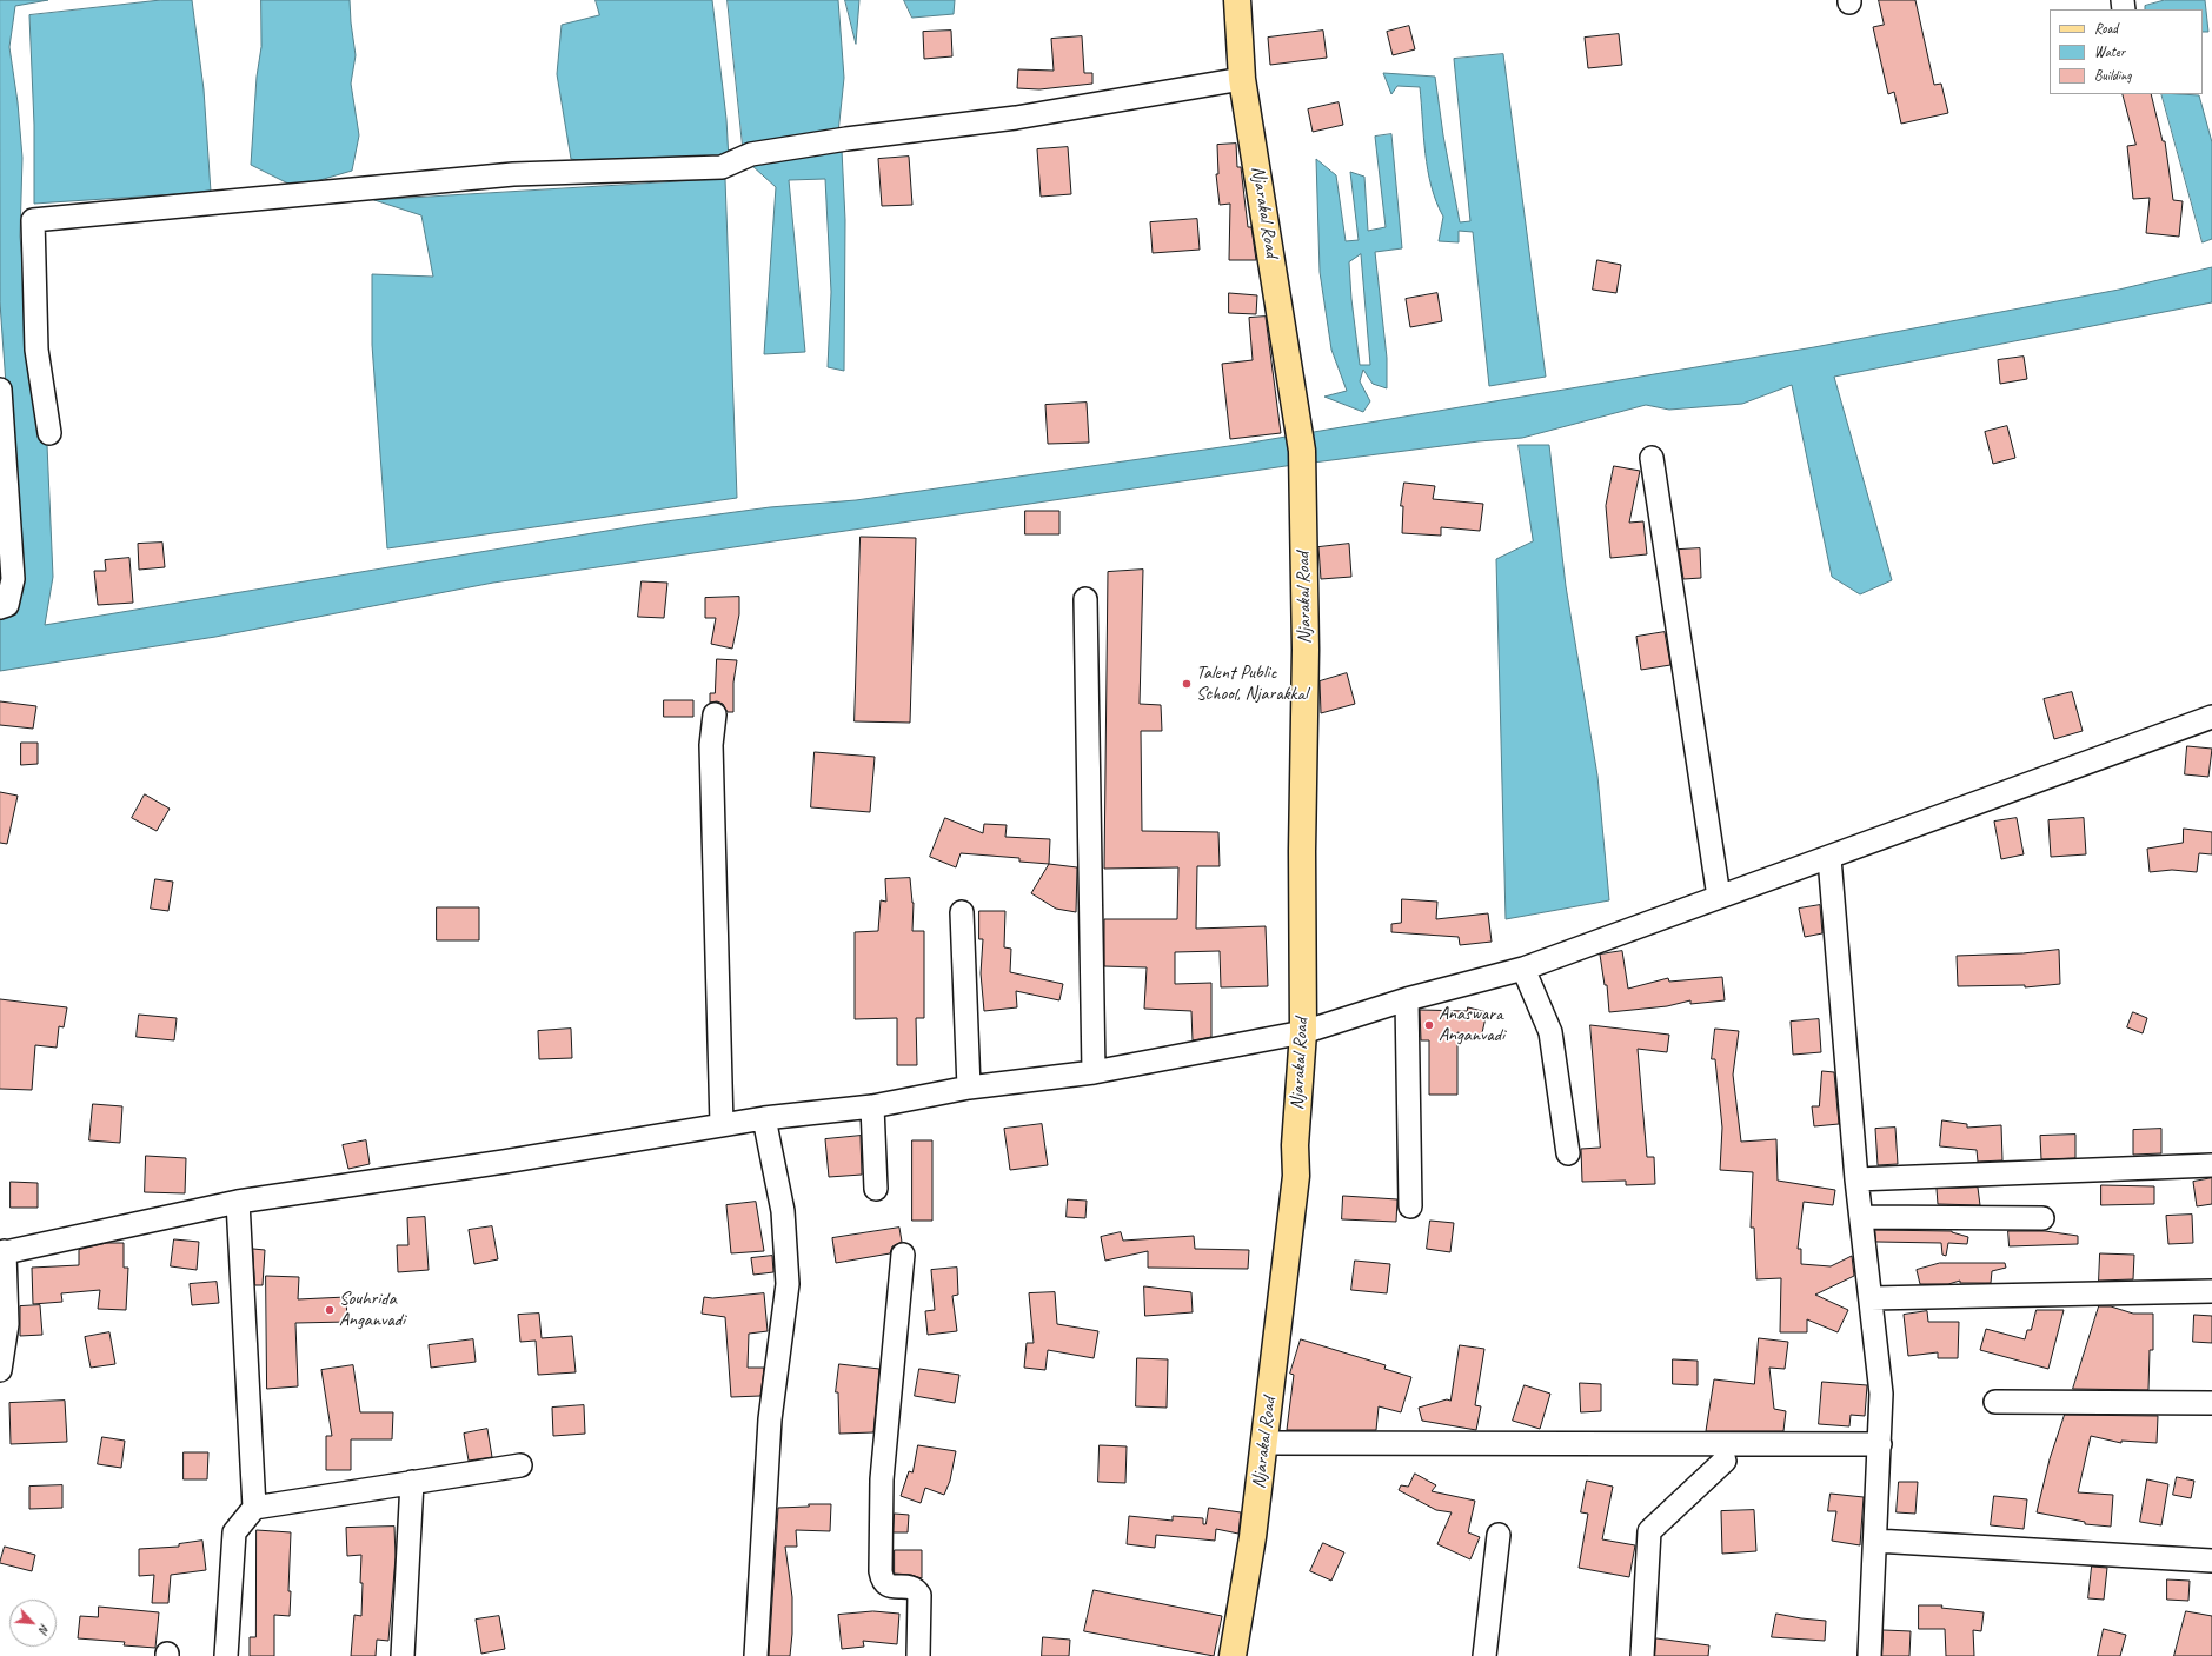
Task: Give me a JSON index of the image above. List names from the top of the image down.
{
  "streets": {
    "main road": ["Njarakal Road"]
  },
  "places": ["Talent Public School, Njarakkal", "Anaswara Anganvadi", "Souhrida Anganvadi"],
  "legend": ["Road", "Water", "Building"],
  "north": "bottom right"
}
